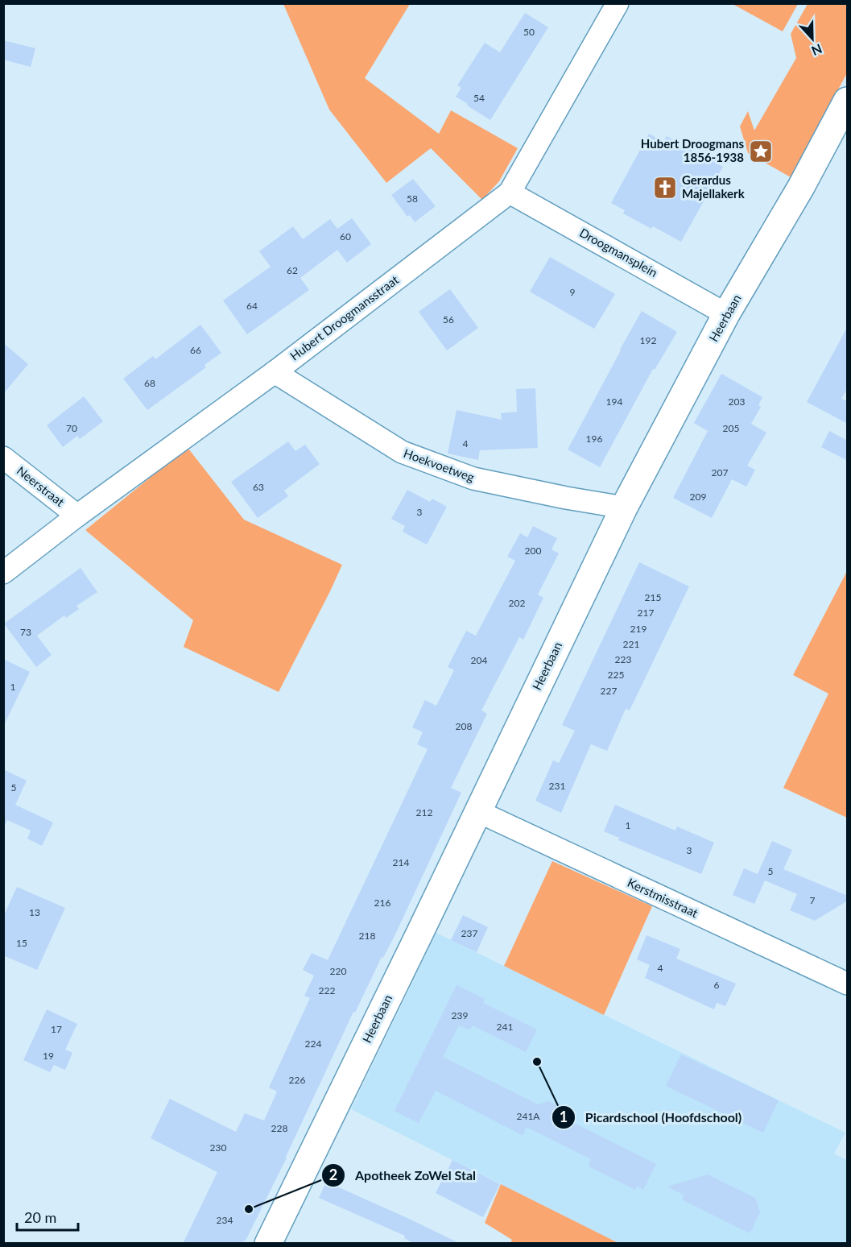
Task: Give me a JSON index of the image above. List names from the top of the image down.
{
  "streets": {
    "street": [
      "Droogmansplein",
      "Hubert Droogmansstraat",
      "Heerbaan",
      "Hoekvoetweg",
      "Neerstraat",
      "Kerstmisstraat"
    ]
  },
  "crossings": [
    ["Droogmansplein", "Hubert Droogmansstraat"],
    ["Droogmansplein", "Heerbaan"],
    ["Hubert Droogmansstraat", "Hoekvoetweg"],
    ["Hubert Droogmansstraat", "Neerstraat"],
    ["Heerbaan", "Hoekvoetweg"],
    ["Heerbaan", "Kerstmisstraat"]
  ],
  "places": {
    "place": ["Hubert Droogmans 1856-1938"],
    "church": ["Gerardus Majellakerk"],
    "other": ["Picardschool (Hoofdschool)", "Apotheek ZoWel Stal"]
  },
  "house_numbers": [
    "50",
    "54",
    "58",
    "60",
    "62",
    "9",
    "64",
    "56",
    "192",
    "66",
    "68",
    "194",
    "203",
    "70",
    "205",
    "196",
    "4",
    "207",
    "63",
    "209",
    "3",
    "200",
    "215",
    "202",
    "217",
    "219",
    "73",
    "221",
    "223",
    "204",
    "225",
    "1",
    "227",
    "208",
    "231",
    "5",
    "212",
    "1",
    "3",
    "214",
    "5",
    "7",
    "216",
    "13",
    "237",
    "218",
    "15",
    "4",
    "220",
    "6",
    "222",
    "239",
    "241",
    "17",
    "224",
    "19",
    "226",
    "241A",
    "228",
    "230",
    "234"
  ],
  "scale_bar": "20 m",
  "north": "bottom"
}
